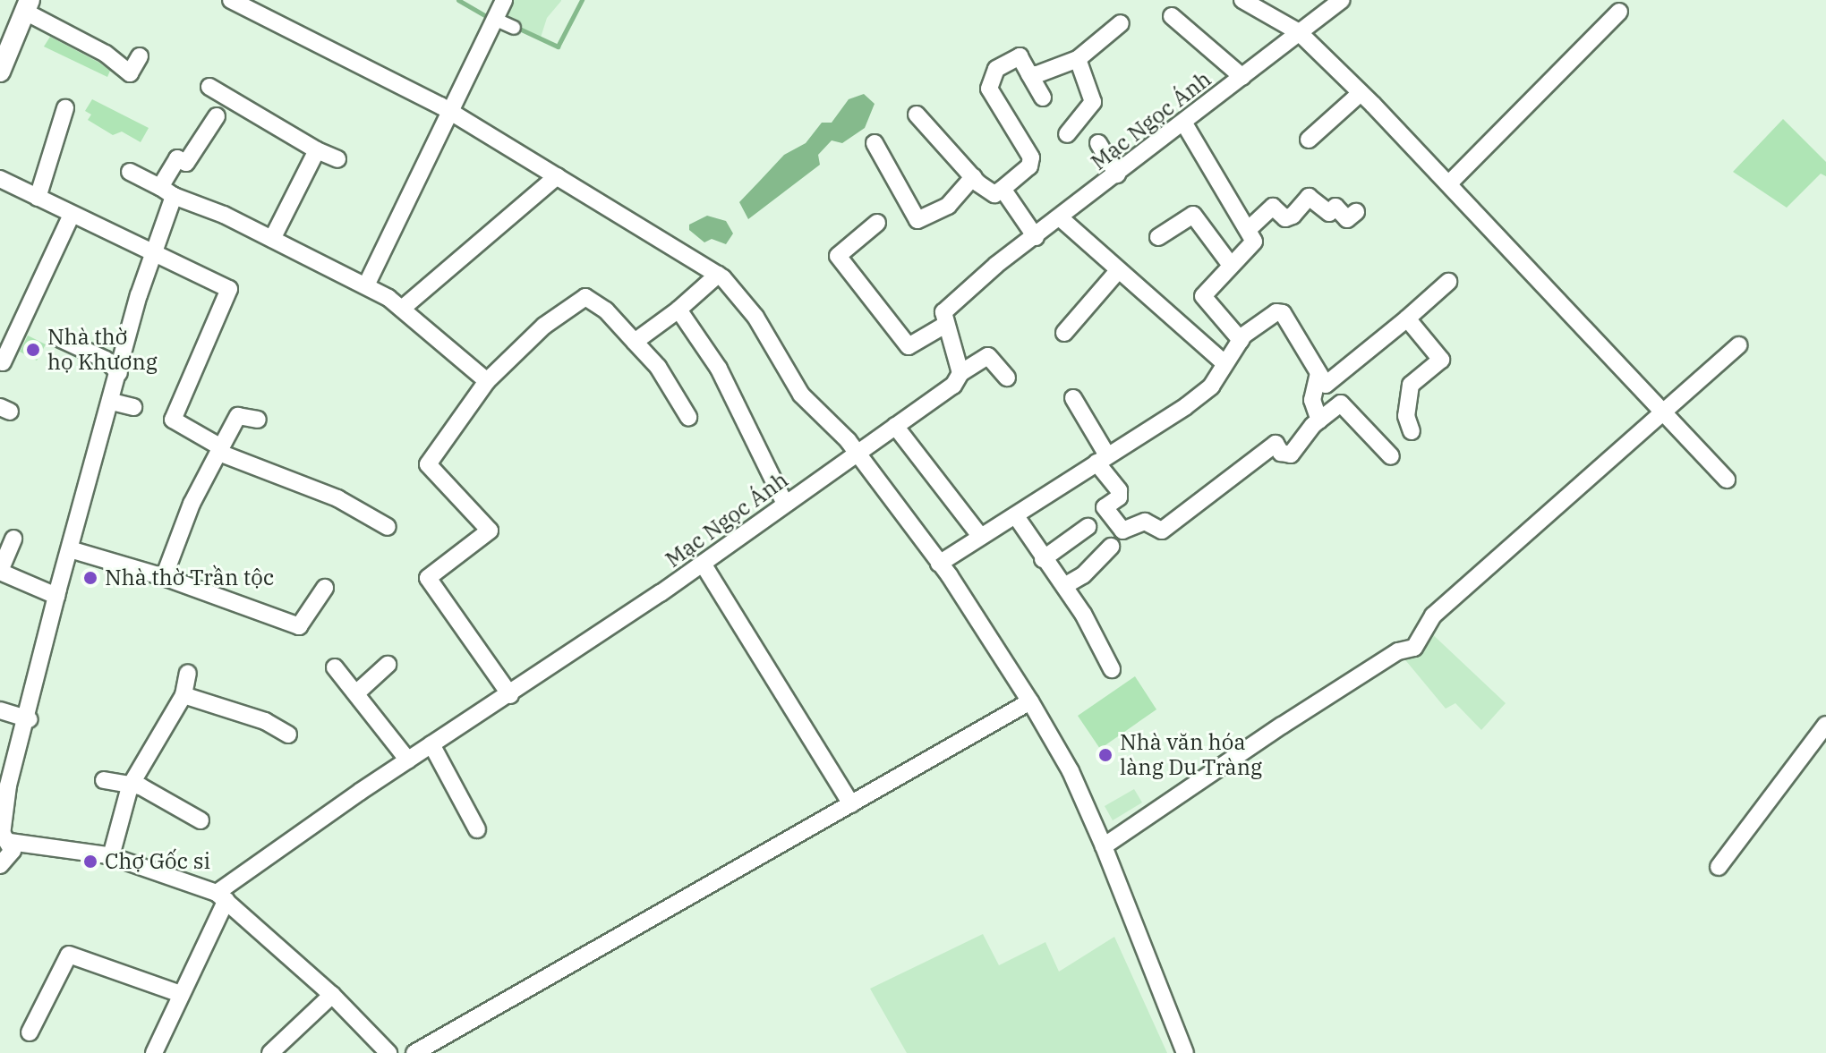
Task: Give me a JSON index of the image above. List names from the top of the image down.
{
  "streets": {
    "street": ["Mạc Ngọc Ánh"]
  },
  "places": [
    "Nhà thờ họ Khương",
    "Nhà thờ Trần tộc",
    "Nhà văn hóa làng Du Tràng",
    "Chợ Gốc si"
  ]
}
